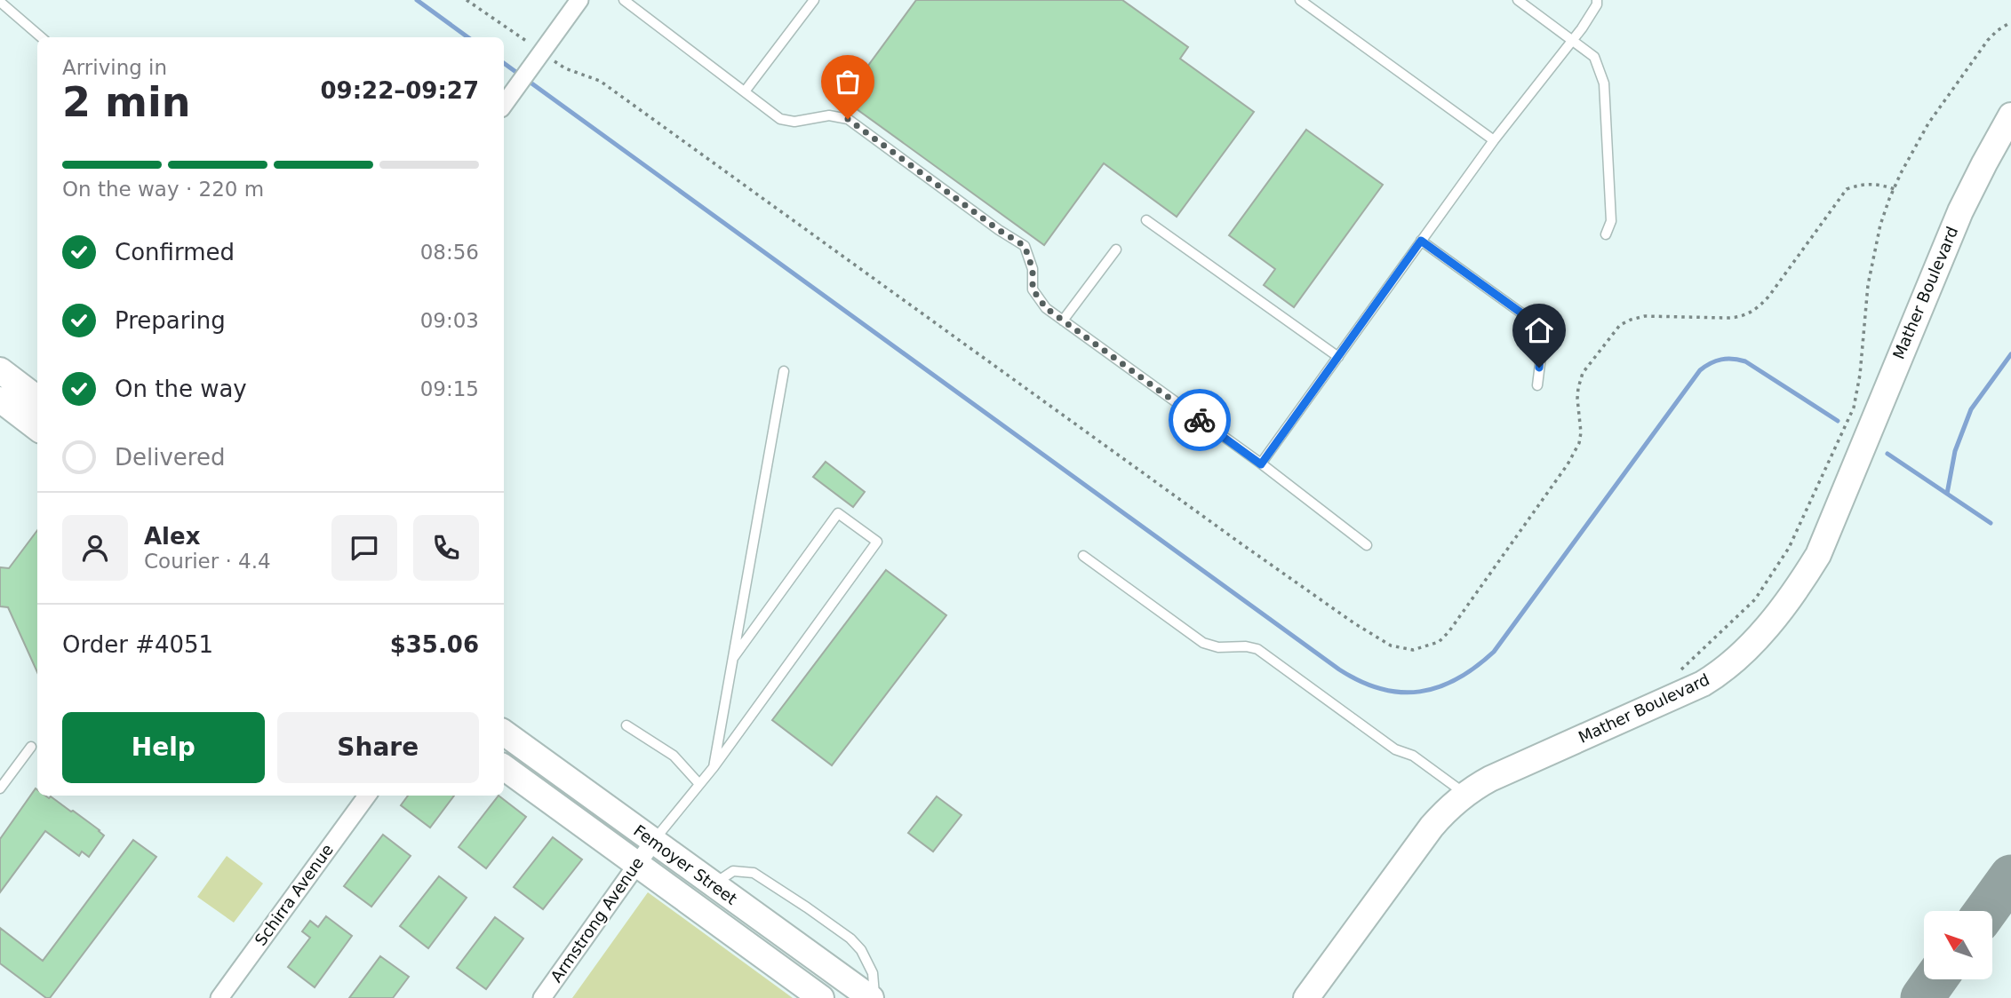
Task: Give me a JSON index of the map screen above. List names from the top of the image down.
{
  "streets": {
    "street": [
      "Mather Boulevard",
      "Femoyer Street",
      "Schirra Avenue",
      "Armstrong Avenue"
    ]
  },
  "crossings": [
    ["Femoyer Street", "Armstrong Avenue"]
  ],
  "north": "top left",
  "page": {
    "heading": ["2 min", "Arriving in", "09:22–09:27"],
    "panel": [
      "Alex",
      "Courier · 4.4",
      "Order #4051",
      "$35.06"
    ],
    "bar": "On the way · 220 m",
    "list": [
      ["Confirmed", "08:56"],
      ["Preparing", "09:03"],
      ["On the way", "09:15"],
      "Delivered"
    ],
    "buttons": ["Help", "Share"]
  }
}
